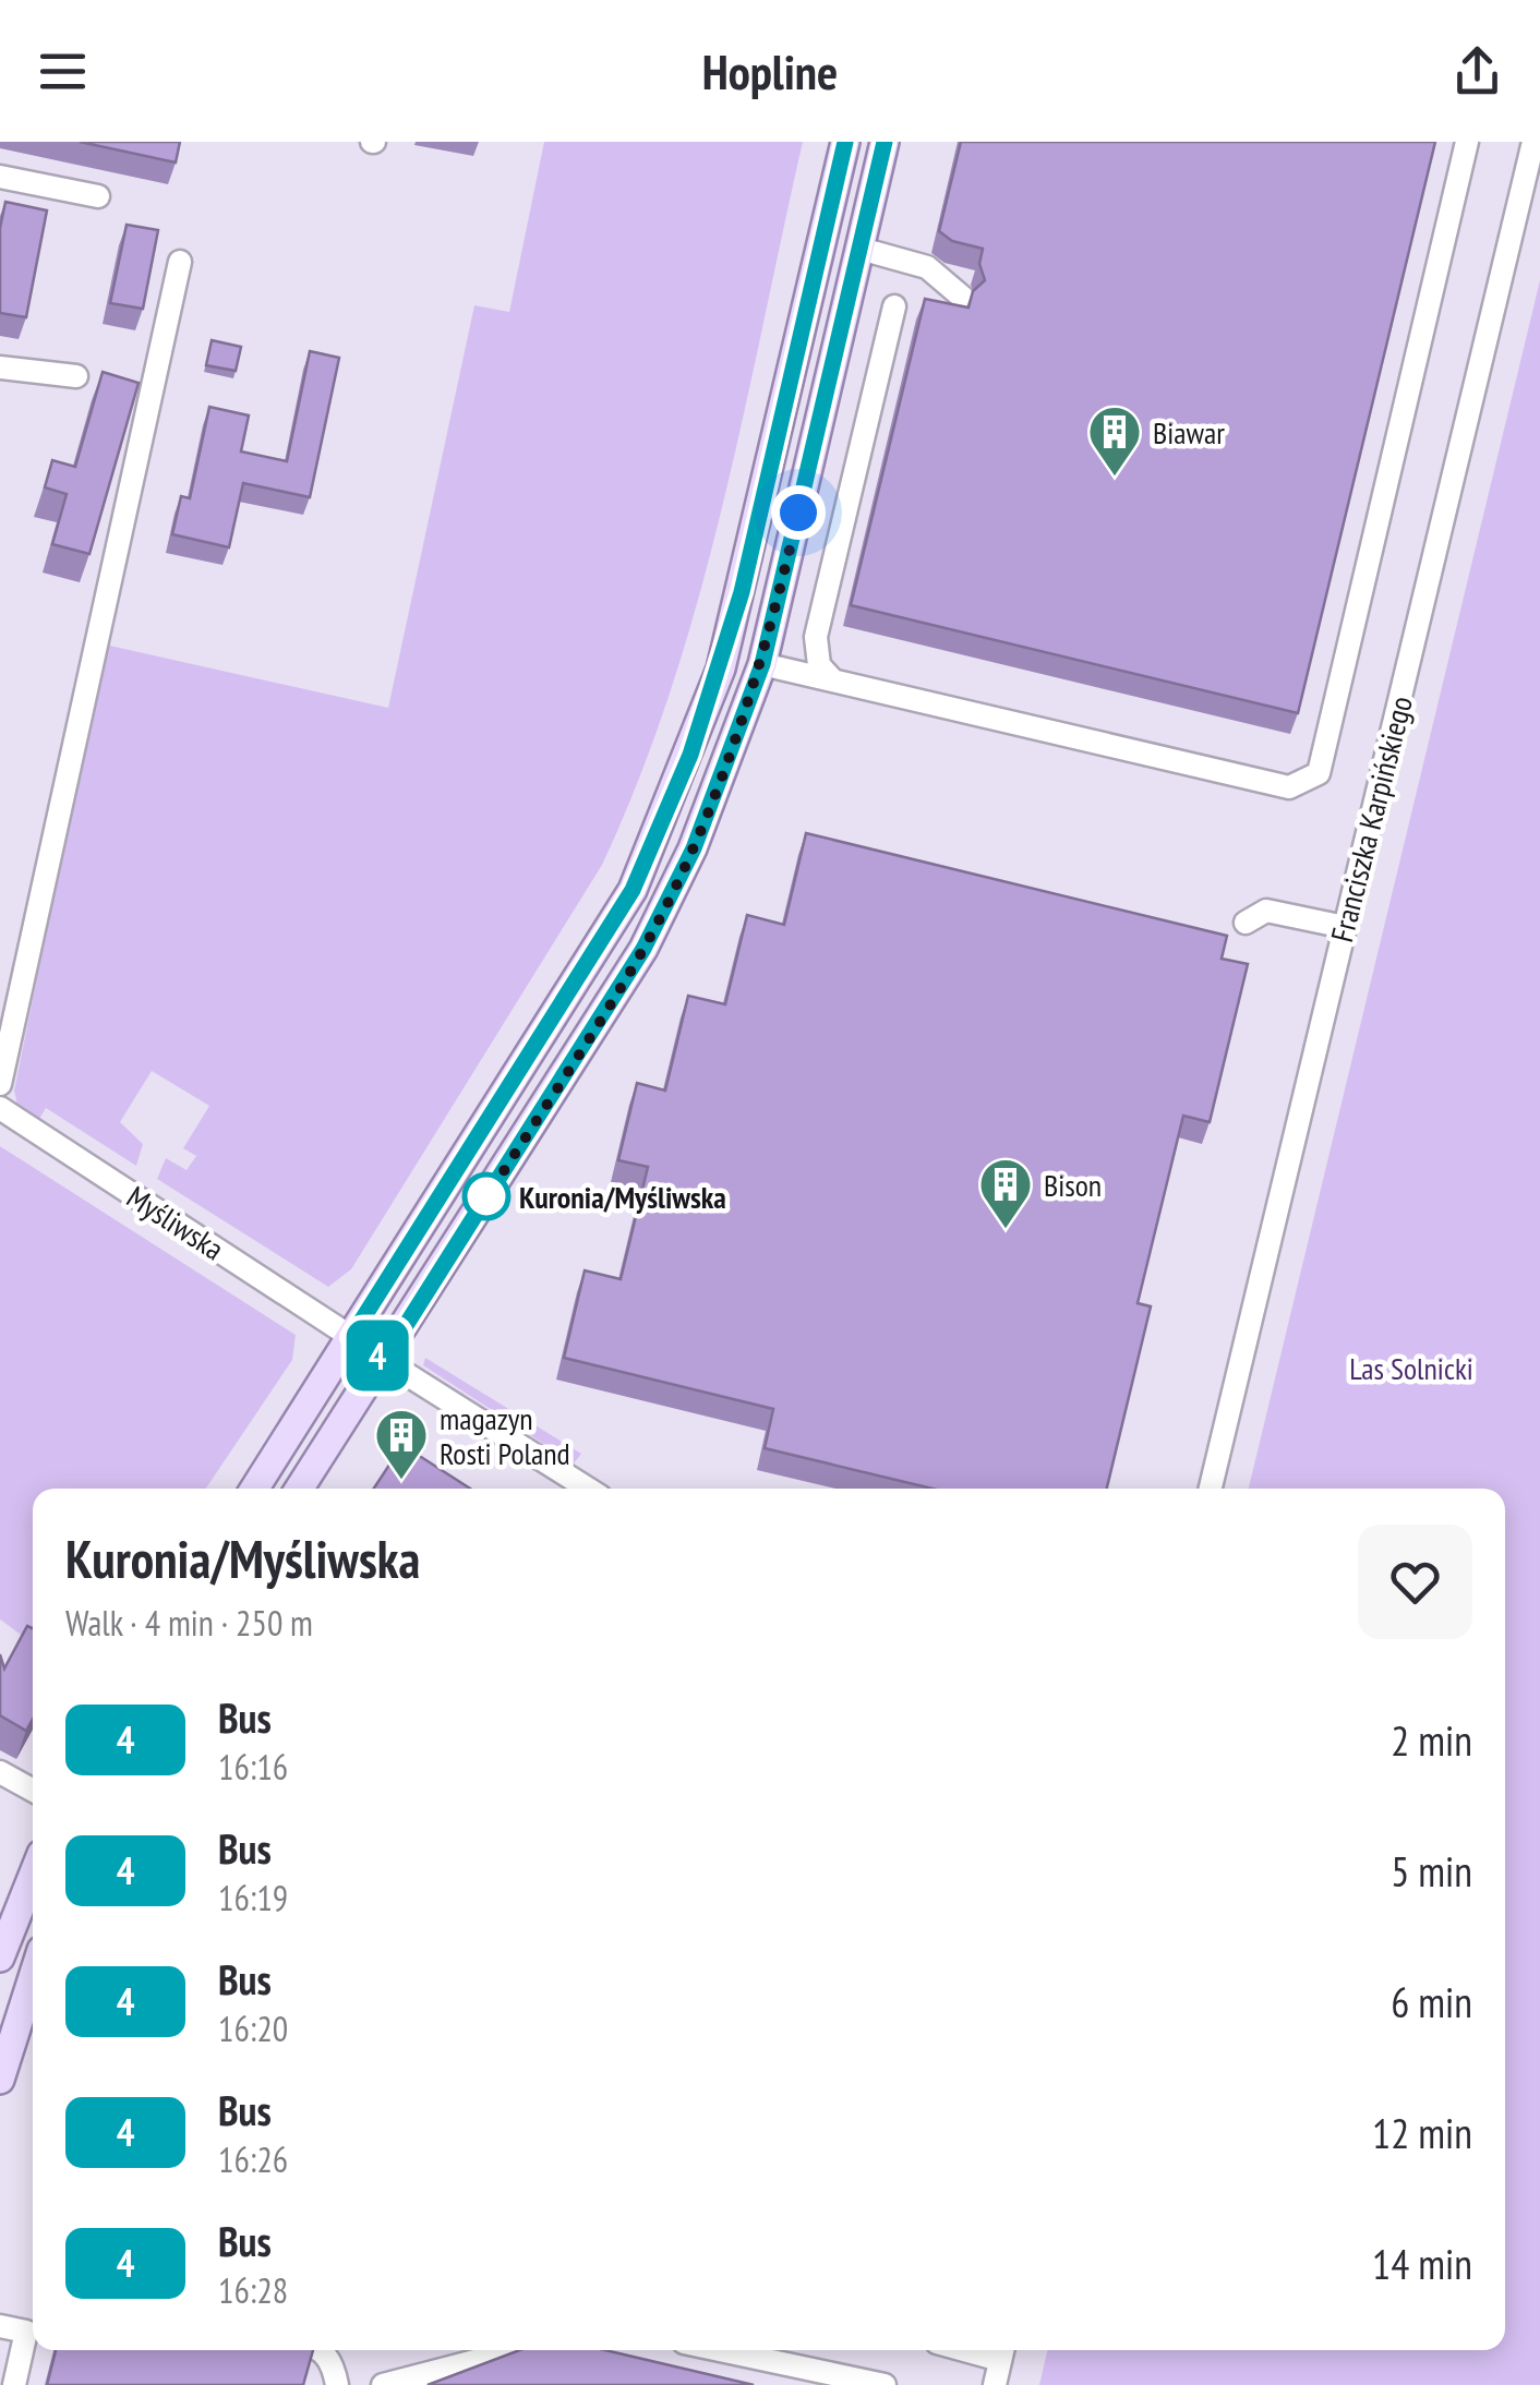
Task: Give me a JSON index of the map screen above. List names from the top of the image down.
{
  "streets": {
    "street": ["Franciszka Karpińskiego", "Myśliwska"]
  },
  "parks": ["Las Solnicki"],
  "places": {
    "building": ["Biawar", "Bison", "magazyn Rosti Poland"],
    "other": ["Kuronia/Myśliwska"]
  },
  "lines": ["bus line 4"],
  "page": {
    "header": "Hopline",
    "on_map": "4",
    "heading": ["Kuronia/Myśliwska", "Walk · 4 min · 250 m"],
    "list": [
      {
        "mark": "4",
        "name": "Bus",
        "note": "16:16",
        "value": "2 min"
      },
      {
        "mark": "4",
        "name": "Bus",
        "note": "16:19",
        "value": "5 min"
      },
      {
        "mark": "4",
        "name": "Bus",
        "note": "16:20",
        "value": "6 min"
      },
      {
        "mark": "4",
        "name": "Bus",
        "note": "16:26",
        "value": "12 min"
      },
      {
        "mark": "4",
        "name": "Bus",
        "note": "16:28",
        "value": "14 min"
      }
    ]
  }
}
